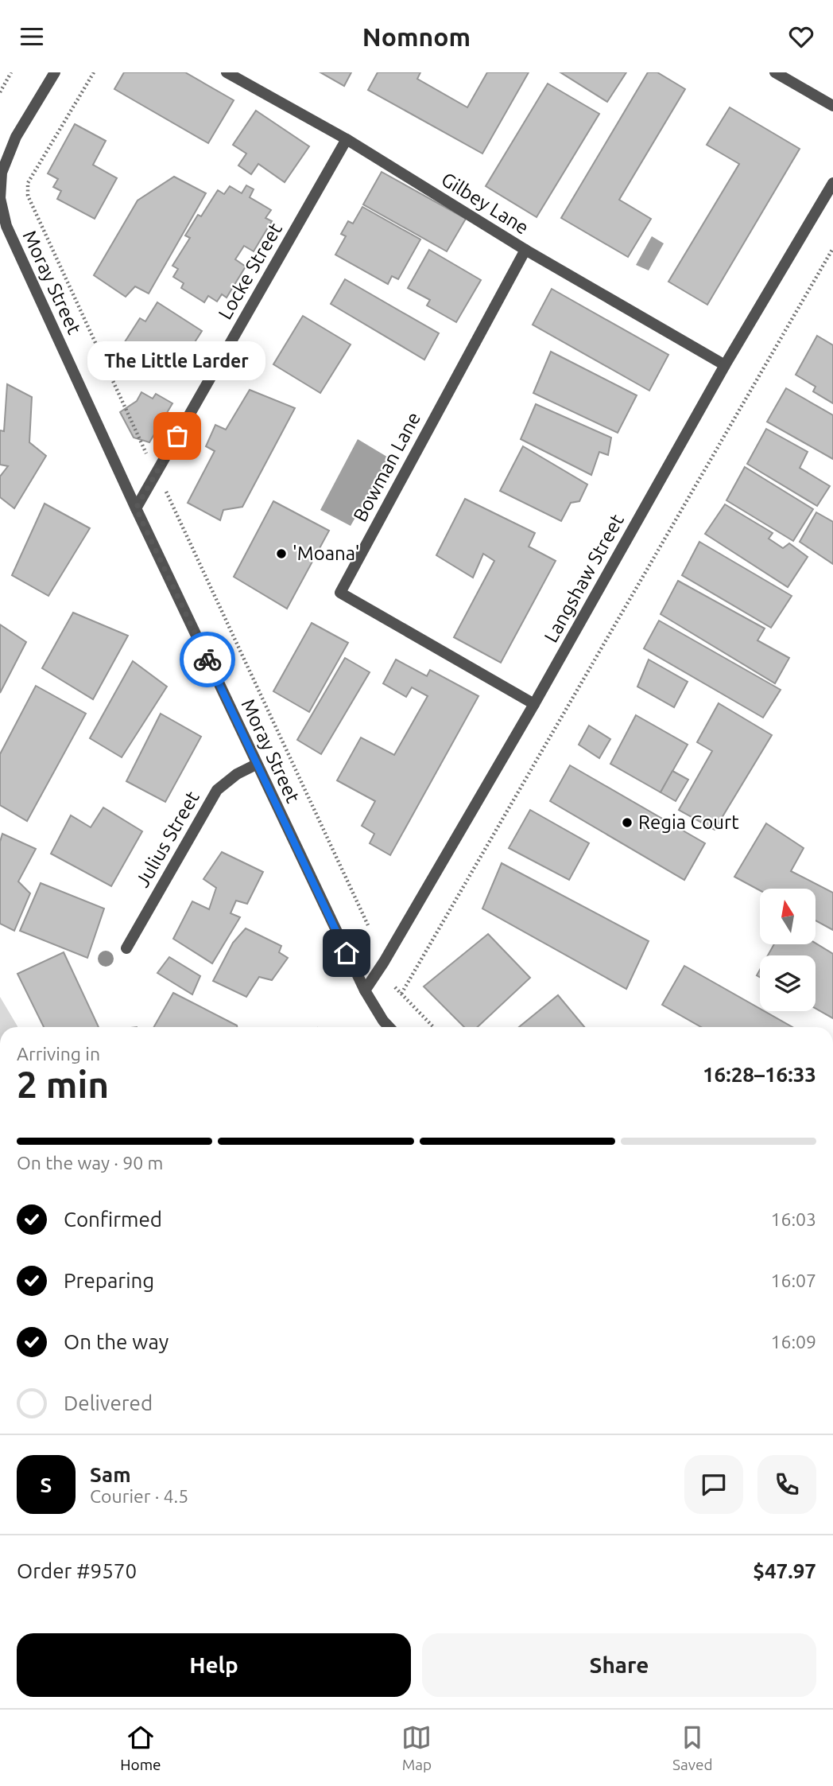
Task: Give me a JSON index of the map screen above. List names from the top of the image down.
{
  "streets": {
    "street": [
      "Gilbey Lane",
      "Locke Street",
      "Moray Street",
      "Bowman Lane",
      "Langshaw Street",
      "Julius Street"
    ]
  },
  "crossings": [
    ["Gilbey Lane", "Locke Street"],
    ["Gilbey Lane", "Bowman Lane"],
    ["Gilbey Lane", "Langshaw Street"],
    ["Locke Street", "Moray Street"],
    ["Moray Street", "Langshaw Street"],
    ["Moray Street", "Julius Street"],
    ["Bowman Lane", "Langshaw Street"]
  ],
  "places": ["The Little Larder", "'Moana'", "Regia Court"],
  "north": "top",
  "page": {
    "header": "Nomnom",
    "bubble": "The Little Larder",
    "heading": ["2 min", "Arriving in", "16:28–16:33"],
    "panel": [
      "Sam",
      "Courier · 4.5",
      "Order #9570",
      "$47.97"
    ],
    "bar": "On the way · 90 m",
    "list": [
      ["Confirmed", "16:03"],
      ["Preparing", "16:07"],
      ["On the way", "16:09"],
      "Delivered"
    ],
    "round": "S",
    "buttons": ["Help", "Share"],
    "tabs": ["Home", "Map", "Saved"]
  }
}
